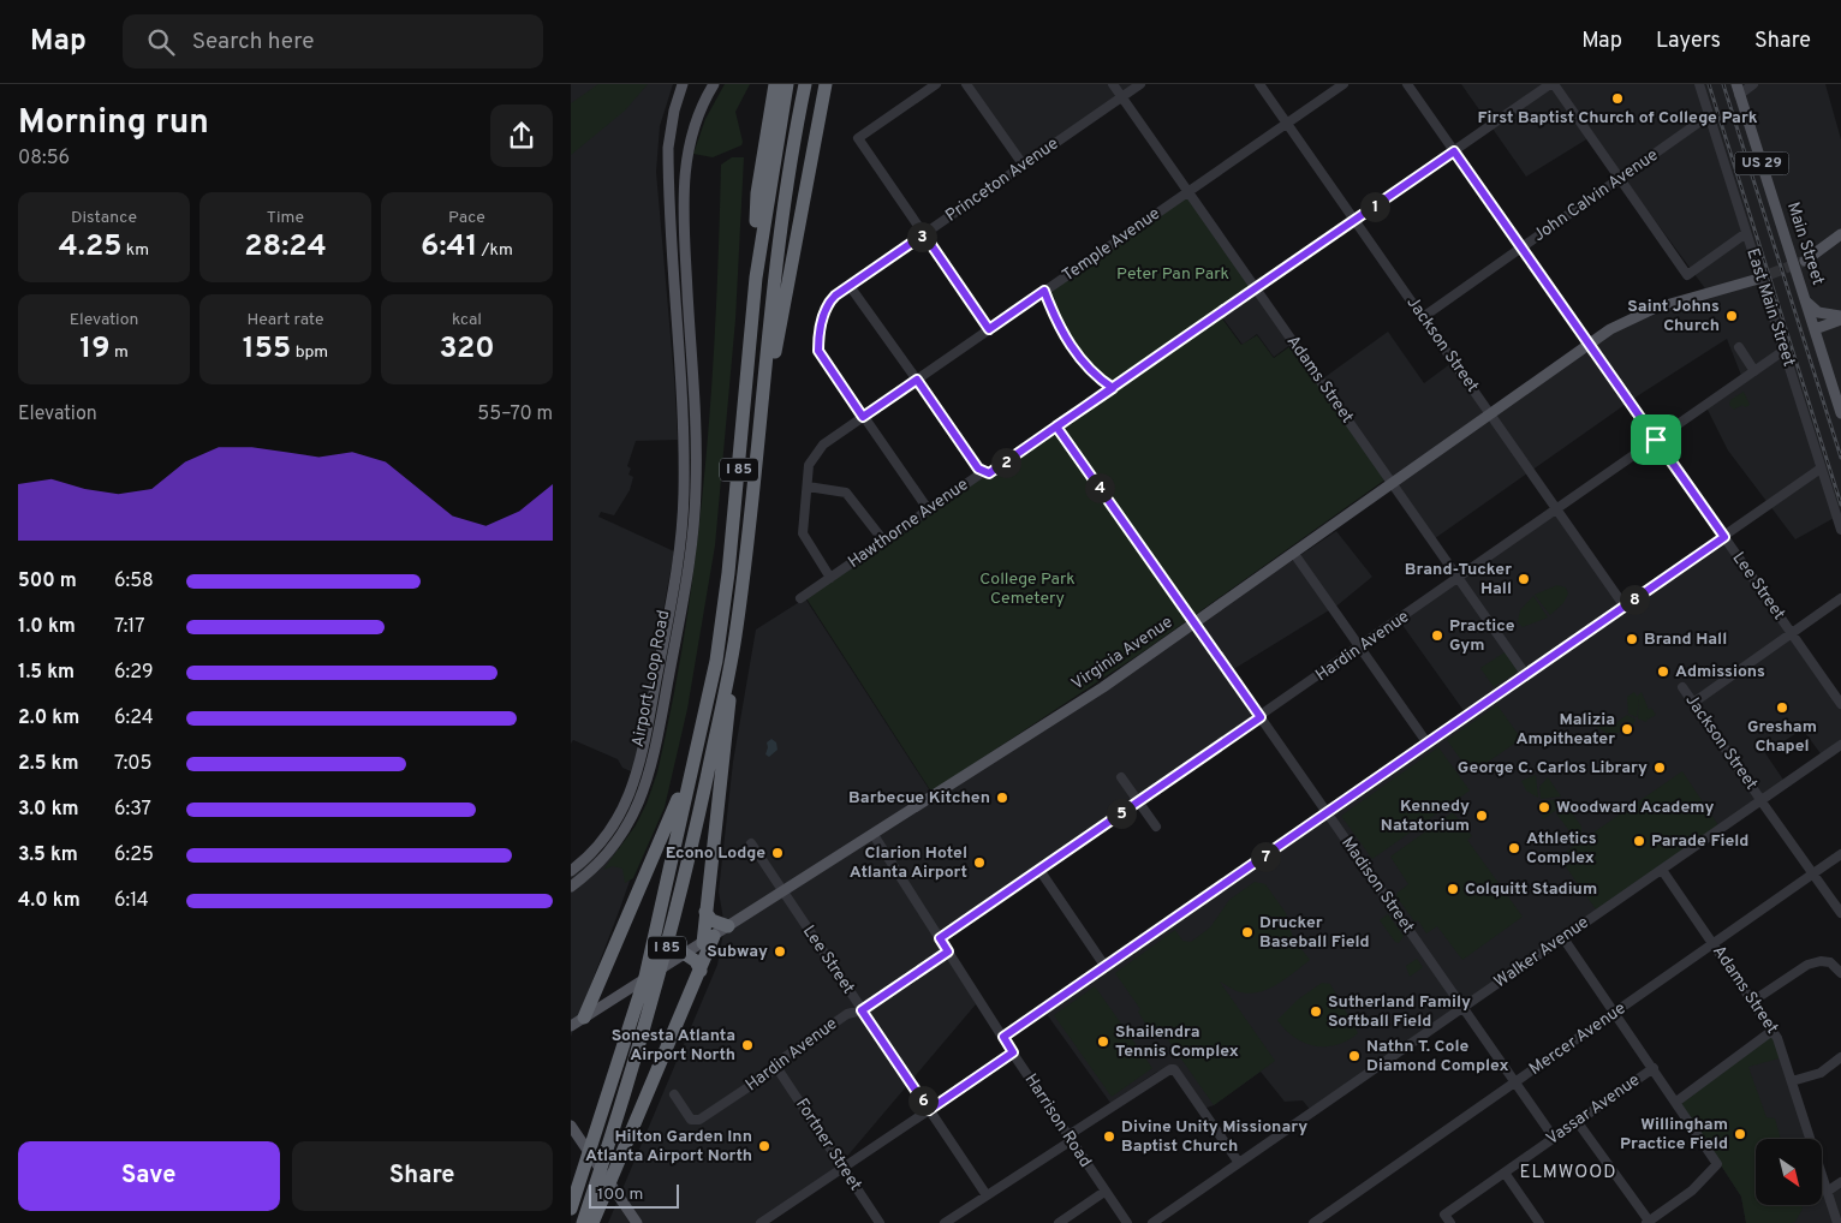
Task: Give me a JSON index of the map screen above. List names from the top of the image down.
{
  "streets": {
    "highway": ["I 85"],
    "main road": [
      "US 29",
      "Main Street",
      "Virginia Avenue",
      "Airport Loop Road"
    ],
    "street": [
      "Princeton Avenue",
      "John Calvin Avenue",
      "Temple Avenue",
      "East Main Street",
      "Jackson Street",
      "Adams Street",
      "Hawthorne Avenue",
      "Lee Street",
      "Hardin Avenue",
      "Madison Street",
      "Walker Avenue",
      "Mercer Avenue",
      "Vassar Avenue",
      "Harrison Road",
      "Fortner Street"
    ]
  },
  "crossings": [
    ["Princeton Avenue", "Temple Avenue"],
    ["Princeton Avenue", "Adams Street"],
    ["Princeton Avenue", "Hawthorne Avenue"],
    ["John Calvin Avenue", "East Main Street"],
    ["John Calvin Avenue", "Jackson Street"],
    ["John Calvin Avenue", "Lee Street"],
    ["Temple Avenue", "Jackson Street"],
    ["Temple Avenue", "Adams Street"],
    ["Temple Avenue", "Hawthorne Avenue"],
    ["East Main Street", "Hardin Avenue"],
    ["Jackson Street", "Hawthorne Avenue"],
    ["Jackson Street", "Hardin Avenue"],
    ["Jackson Street", "Virginia Avenue"],
    ["Jackson Street", "Walker Avenue"],
    ["Jackson Street", "Mercer Avenue"],
    ["Adams Street", "Hawthorne Avenue"],
    ["Adams Street", "Hardin Avenue"],
    ["Adams Street", "Virginia Avenue"],
    ["Adams Street", "Walker Avenue"],
    ["Adams Street", "Mercer Avenue"],
    ["Hawthorne Avenue", "Lee Street"],
    ["Hawthorne Avenue", "Madison Street"],
    ["Lee Street", "Hardin Avenue"],
    ["Lee Street", "Virginia Avenue"],
    ["Hardin Avenue", "Madison Street"],
    ["Hardin Avenue", "Harrison Road"],
    ["Hardin Avenue", "Fortner Street"],
    ["Virginia Avenue", "Madison Street"],
    ["Virginia Avenue", "Harrison Road"],
    ["Madison Street", "Walker Avenue"],
    ["Madison Street", "Mercer Avenue"],
    ["Madison Street", "Vassar Avenue"]
  ],
  "districts": ["ELMWOOD"],
  "parks": ["Peter Pan Park", "College Park Cemetery"],
  "places": [
    "First Baptist Church of College Park",
    "Saint Johns Church",
    "Brand-Tucker Hall",
    "Practice Gym",
    "Brand Hall",
    "Admissions",
    "Gresham Chapel",
    "Malizia Ampitheater",
    "George C. Carlos Library",
    "Barbecue Kitchen",
    "Woodward Academy",
    "Kennedy Natatorium",
    "Parade Field",
    "Athletics Complex",
    "Econo Lodge",
    "Clarion Hotel Atlanta Airport",
    "Colquitt Stadium",
    "Drucker Baseball Field",
    "Subway",
    "Sutherland Family Softball Field",
    "Shailendra Tennis Complex",
    "Sonesta Atlanta Airport North",
    "Nathn T. Cole Diamond Complex",
    "Willingham Practice Field",
    "Divine Unity Missionary Baptist Church",
    "Hilton Garden Inn Atlanta Airport North"
  ],
  "scale_bar": "100 m",
  "north": "bottom right",
  "page": {
    "header": "Map",
    "search": "Search here",
    "nav": ["Map", "Layers", "Share"],
    "heading": ["Morning run", "08:56"],
    "stats": [
      ["Distance", "4.25 km"],
      ["Time", "28:24"],
      ["Pace", "6:41 /km"],
      ["Elevation", "19 m"],
      ["Heart rate", "155 bpm"],
      ["kcal", "320"]
    ],
    "pins": [
      "1",
      "3",
      "2",
      "4",
      "8",
      "5",
      "7",
      "6"
    ],
    "chart": ["Elevation", "55–70 m"],
    "list": [
      {
        "name": "500 m",
        "note": "6:58"
      },
      {
        "name": "1.0 km",
        "note": "7:17"
      },
      {
        "name": "1.5 km",
        "note": "6:29"
      },
      {
        "name": "2.0 km",
        "note": "6:24"
      },
      {
        "name": "2.5 km",
        "note": "7:05"
      },
      {
        "name": "3.0 km",
        "note": "6:37"
      },
      {
        "name": "3.5 km",
        "note": "6:25"
      },
      {
        "name": "4.0 km",
        "note": "6:14"
      }
    ],
    "buttons": ["Save", "Share"],
    "scale": "100 m"
  }
}
